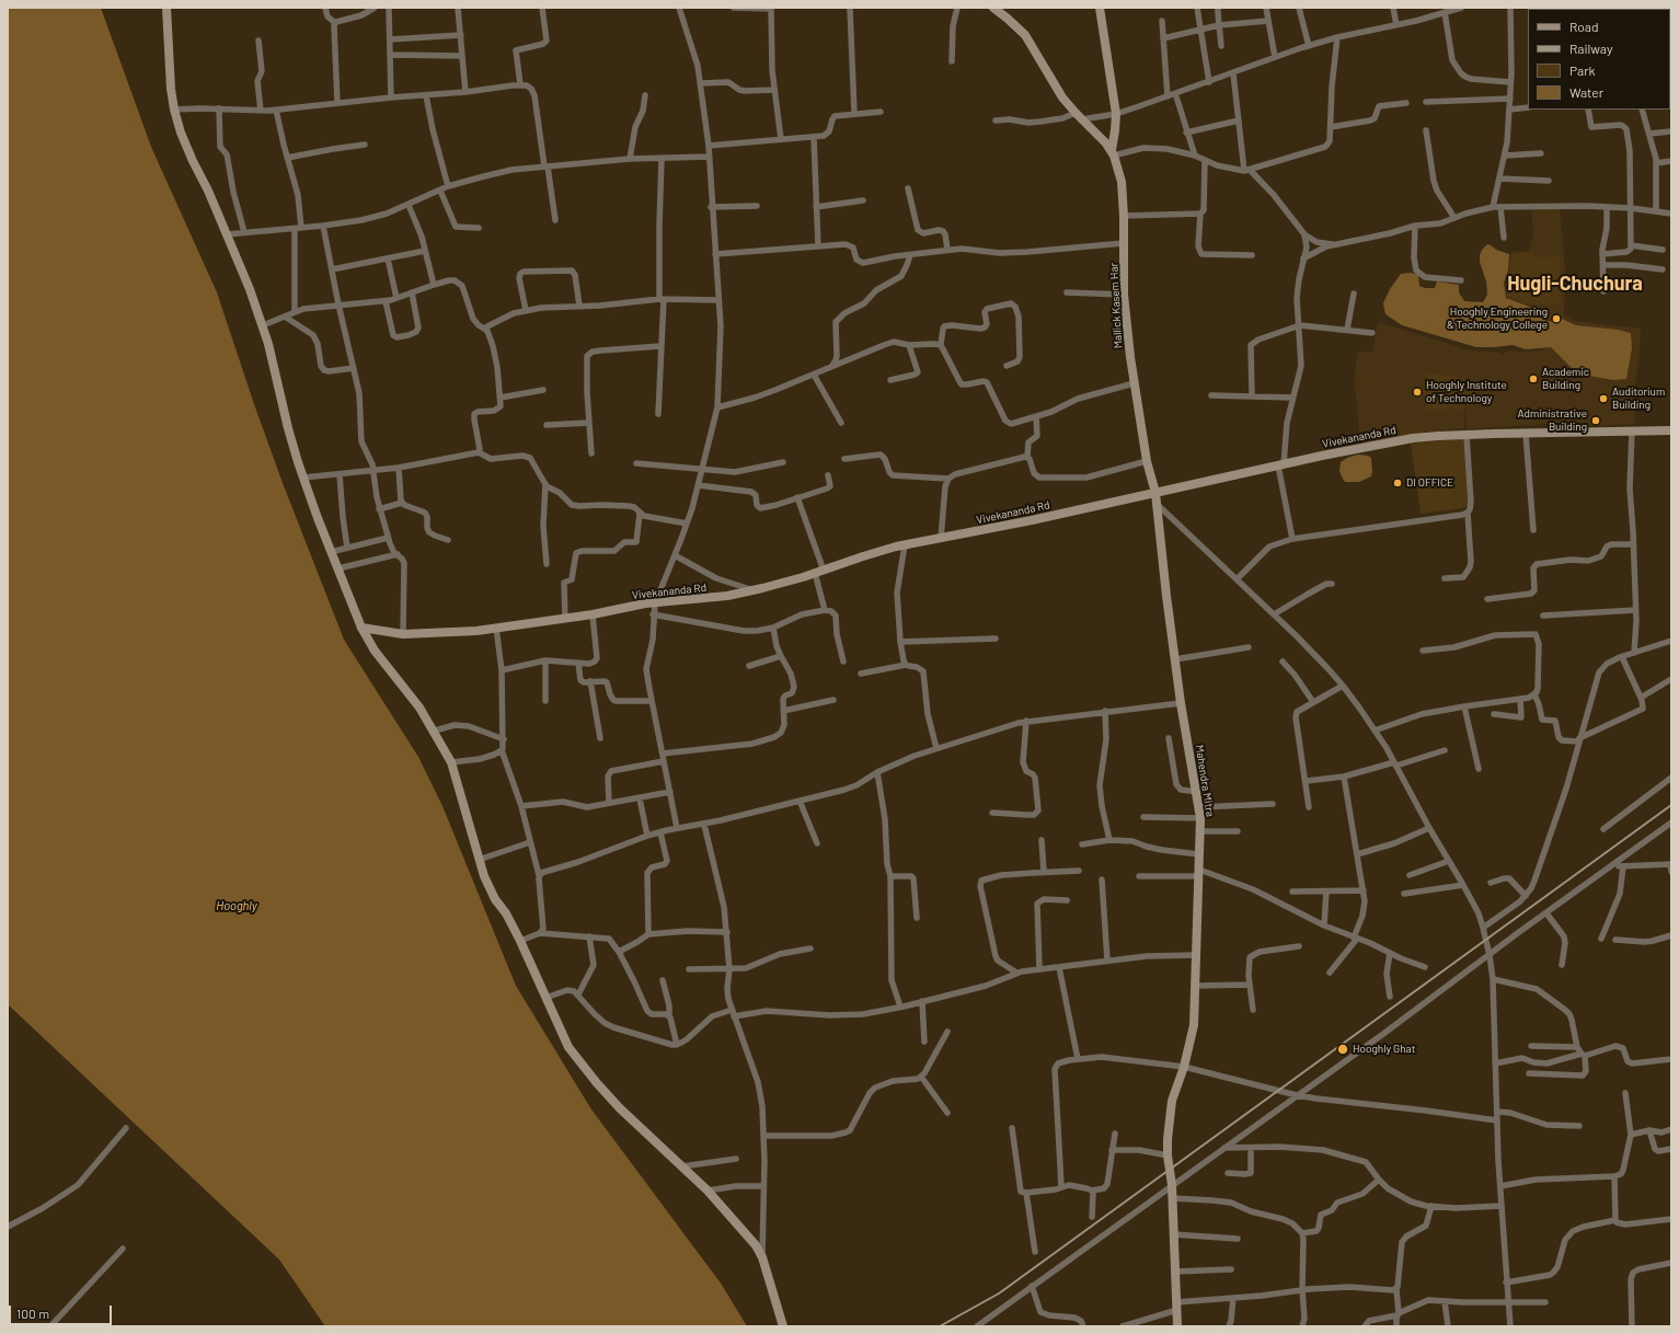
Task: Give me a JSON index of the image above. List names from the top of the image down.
{
  "streets": {
    "street": ["Mallick Kasem Har", "Vivekananda Rd", "Mahendra Mitra"]
  },
  "crossings": [
    ["Mallick Kasem Har", "Mahendra Mitra"],
    ["Vivekananda Rd", "Mahendra Mitra"]
  ],
  "districts": ["Hugli-Chuchura"],
  "water": ["Hooghly"],
  "places": [
    "Hooghly Engineering & Technology College",
    "Academic Building",
    "Hooghly Institute of Technology",
    "Auditorium Building",
    "Administrative Building",
    "DI OFFICE",
    "Hooghly Ghat"
  ],
  "legend": [
    "Road",
    "Railway",
    "Park",
    "Water"
  ],
  "scale_bar": "100 m"
}
